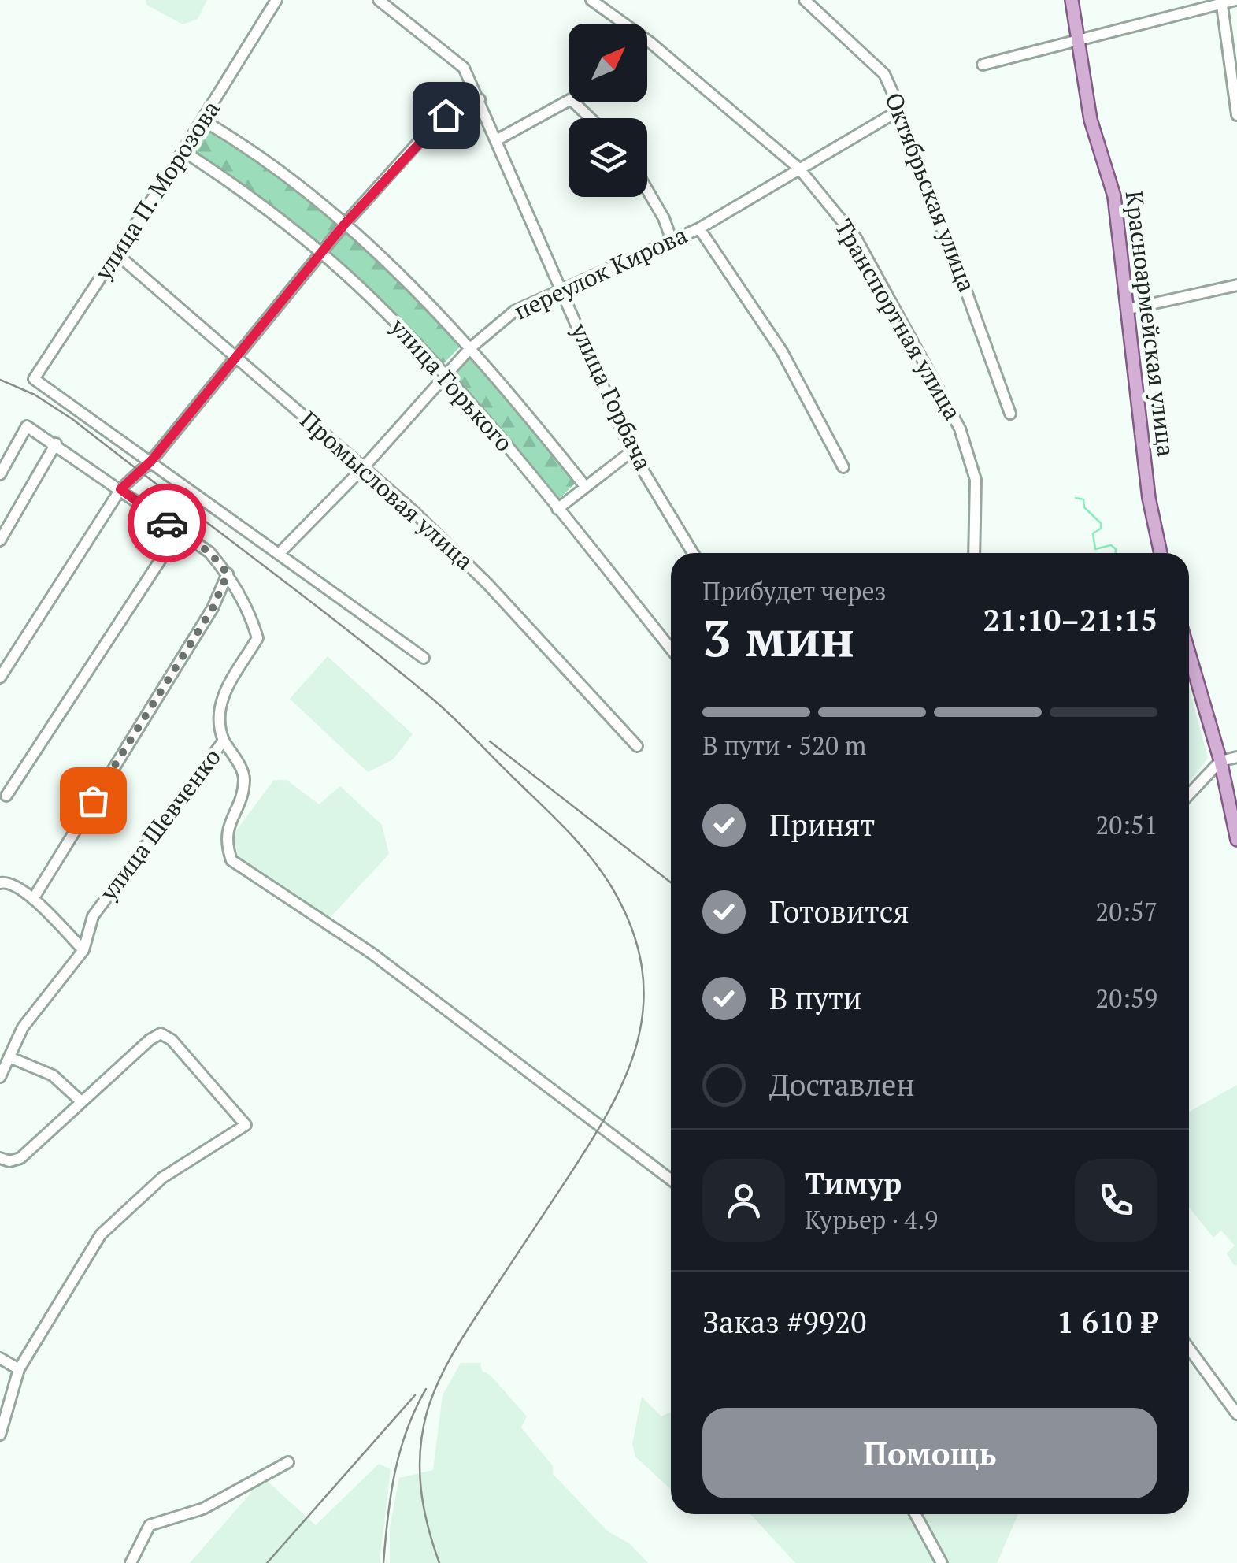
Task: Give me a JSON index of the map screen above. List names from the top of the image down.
{
  "streets": {
    "main road": ["Красноармейская улица"],
    "street": [
      "улица П. Морозова",
      "Октябрьская улица",
      "переулок Кирова",
      "Транспортная улица",
      "улица Горького",
      "улица Горбача",
      "Промысловая улица",
      "улица Шевченко"
    ]
  },
  "crossings": [
    ["улица П. Морозова", "улица Горького"],
    ["улица П. Морозова", "Промысловая улица"],
    ["Октябрьская улица", "переулок Кирова"],
    ["переулок Кирова", "Транспортная улица"],
    ["переулок Кирова", "улица Горького"],
    ["переулок Кирова", "улица Горбача"],
    ["переулок Кирова", "Промысловая улица"]
  ],
  "north": "top right",
  "page": {
    "heading": ["3 мин", "Прибудет через", "21:10–21:15"],
    "panel": [
      "Тимур",
      "Курьер · 4.9",
      "Заказ #9920",
      "1 610 ₽"
    ],
    "bar": "В пути · 520 m",
    "list": [
      ["Принят", "20:51"],
      ["Готовится", "20:57"],
      ["В пути", "20:59"],
      "Доставлен"
    ],
    "buttons": "Помощь"
  }
}
